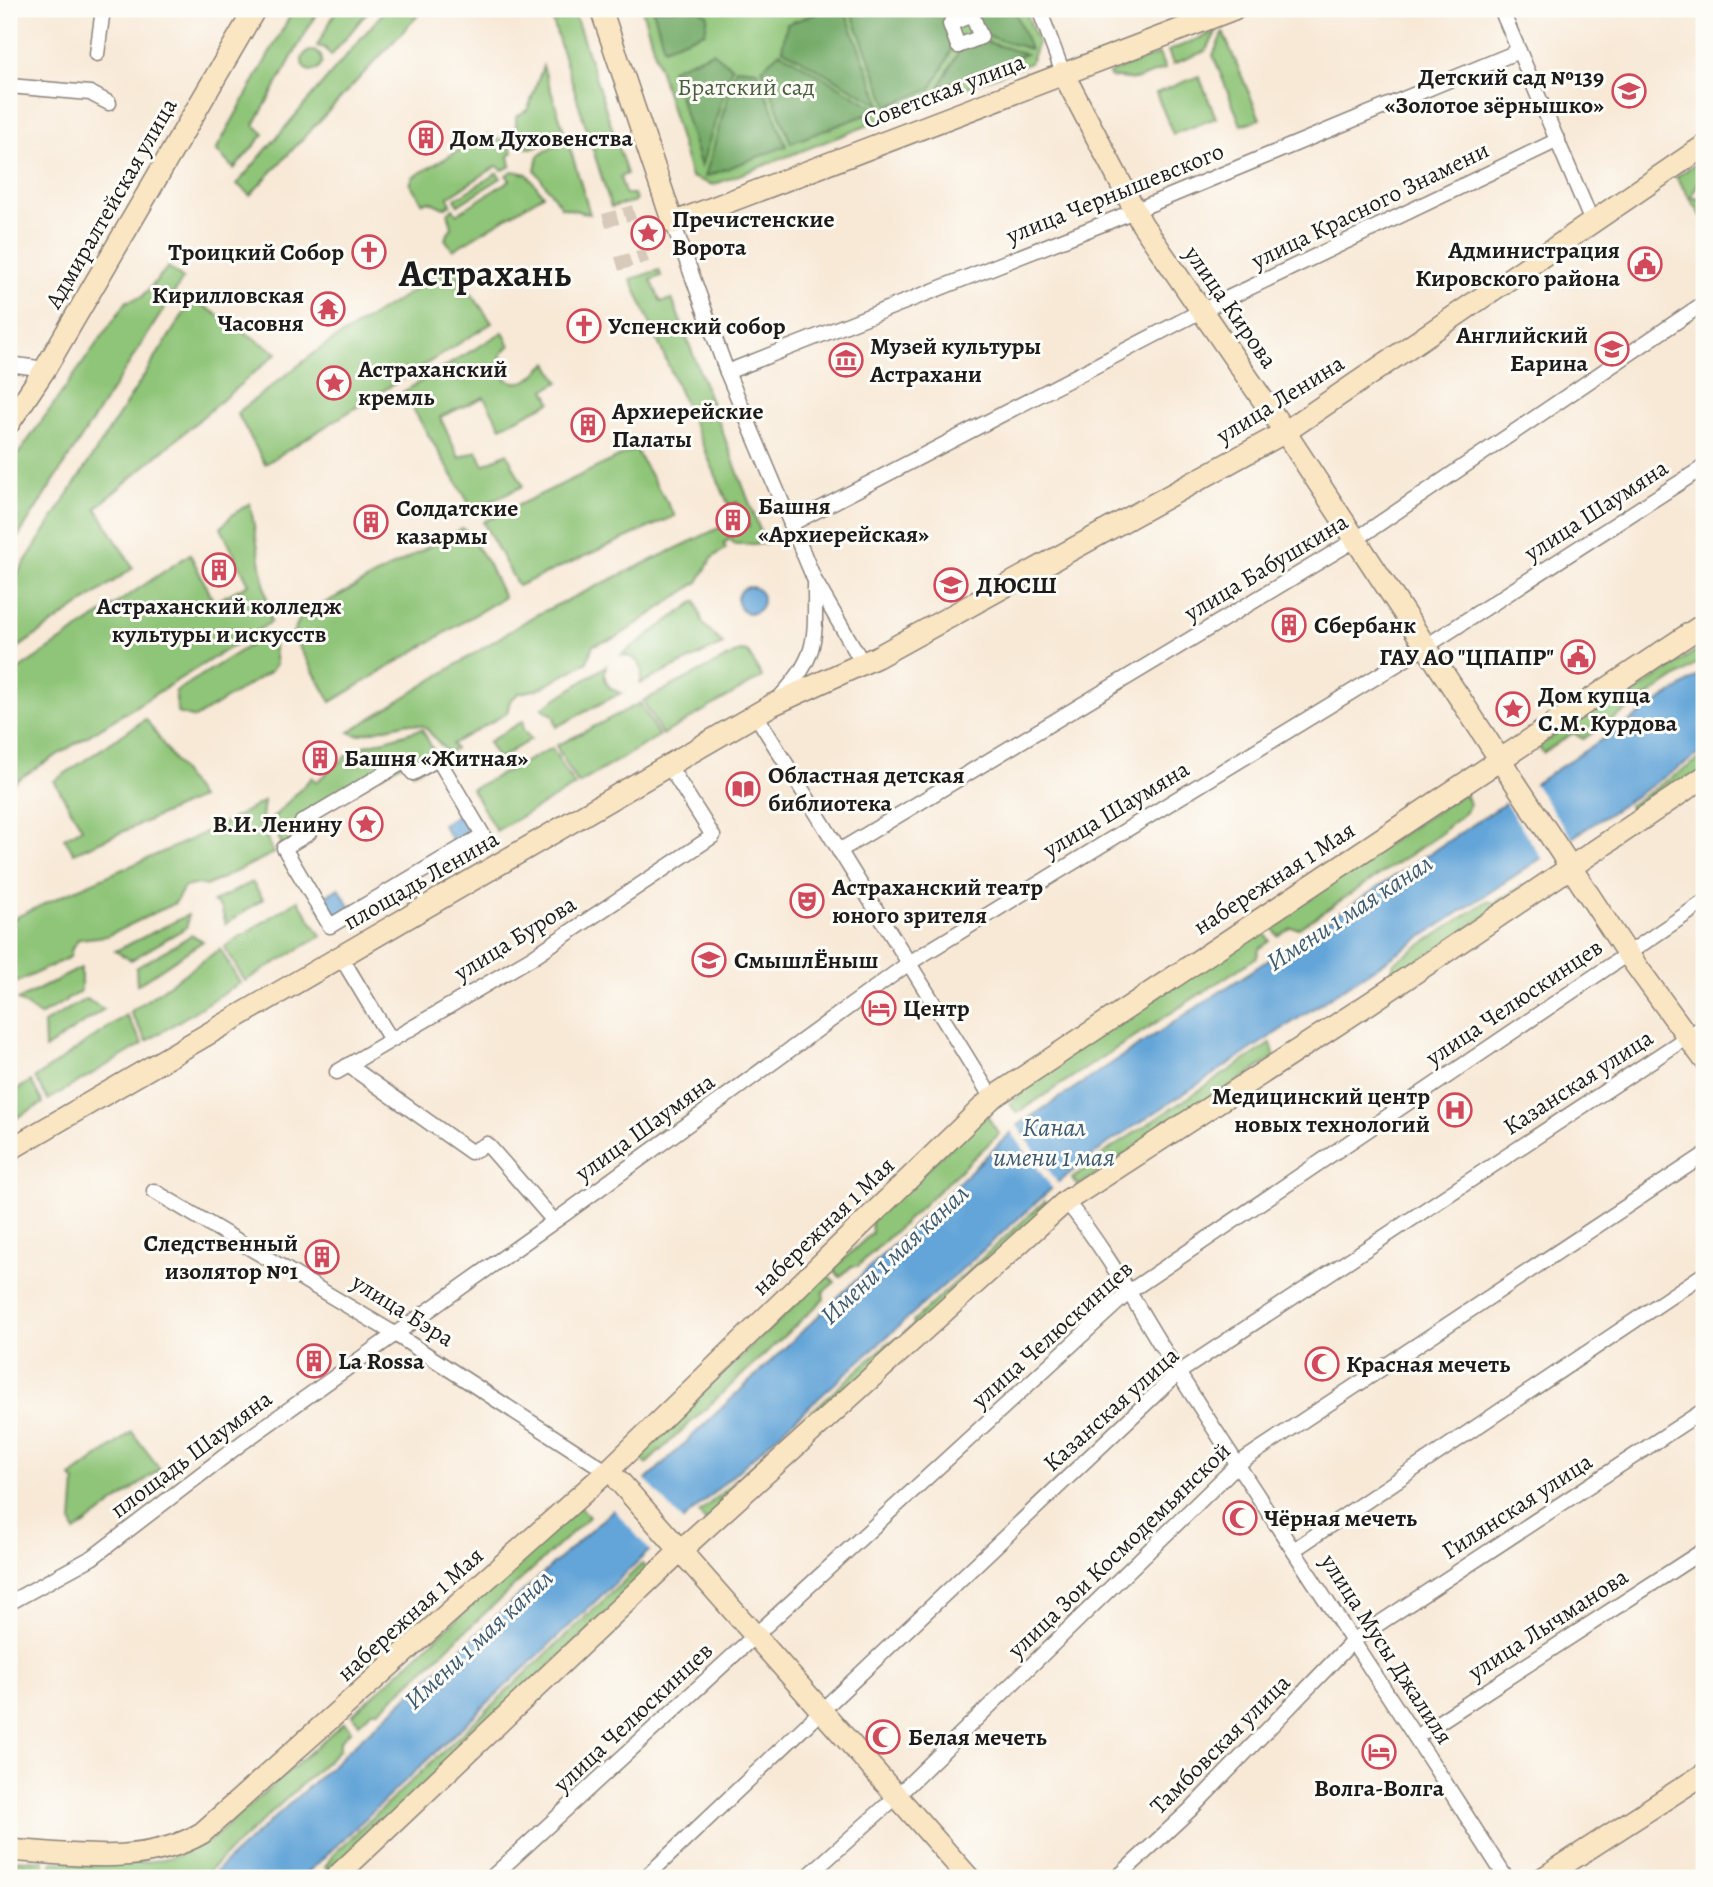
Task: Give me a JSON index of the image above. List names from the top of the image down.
{
  "streets": {
    "main road": [
      "Советская улица",
      "Адмиралтейская улица",
      "улица Кирова",
      "улица Ленина",
      "набережная 1 Мая",
      "площадь Ленина"
    ],
    "street": [
      "улица Чернышевского",
      "улица Красного Знамени",
      "улица Шаумяна",
      "улица Бабушкина",
      "улица Бурова",
      "улица Челюскинцев",
      "Казанская улица",
      "улица Бэра",
      "площадь Шаумяна",
      "Гилянская улица",
      "улица Зои Космодемьянской",
      "улица Лычманова",
      "улица Мусы Джалиля",
      "Тамбовская улица"
    ]
  },
  "crossings": [
    ["Советская улица", "улица Кирова"],
    ["улица Чернышевского", "улица Кирова"],
    ["улица Красного Знамени", "улица Кирова"],
    ["улица Кирова", "улица Ленина"],
    ["улица Кирова", "улица Шаумяна"],
    ["улица Кирова", "улица Бабушкина"],
    ["улица Кирова", "набережная 1 Мая"],
    ["улица Ленина", "площадь Ленина"],
    ["улица Шаумяна", "улица Бурова"],
    ["улица Шаумяна", "улица Бэра"],
    ["улица Шаумяна", "площадь Шаумяна"],
    ["набережная 1 Мая", "улица Бэра"],
    ["площадь Ленина", "улица Бурова"],
    ["улица Челюскинцев", "улица Мусы Джалиля"],
    ["Казанская улица", "улица Мусы Джалиля"],
    ["улица Бэра", "площадь Шаумяна"],
    ["Гилянская улица", "улица Мусы Джалиля"],
    ["Гилянская улица", "Тамбовская улица"],
    ["улица Зои Космодемьянской", "улица Мусы Джалиля"],
    ["улица Лычманова", "улица Мусы Джалиля"],
    ["улица Мусы Джалиля", "Тамбовская улица"]
  ],
  "districts": ["Астрахань"],
  "water": ["Имени 1 мая канал", "Канал имени 1 мая"],
  "parks": ["Братский сад"],
  "places": {
    "school or university": [
      "Детский сад №139 «Золотое зёрнышко»",
      "Английский Еарина",
      "ДЮСШ",
      "СмышлЁныш"
    ],
    "building": [
      "Дом Духовенства",
      "Архиерейские Палаты",
      "Башня «Архиерейская»",
      "Солдатские казармы",
      "Астраханский колледж культуры и искусств",
      "Сбербанк",
      "Башня «Житная»",
      "Следственный изолятор №1",
      "La Rossa"
    ],
    "place": [
      "Пречистенские Ворота",
      "Астраханский кремль",
      "Дом купца С.М. Курдова",
      "В.И. Ленину"
    ],
    "church": ["Троицкий Собор", "Успенский собор"],
    "public building": ["Администрация Кировского района", "ГАУ АО \"ЦПАПР\""],
    "temple": ["Кирилловская Часовня"],
    "museum": ["Музей культуры Астрахани"],
    "library": ["Областная детская библиотека"],
    "theatre": ["Астраханский театр юного зрителя"],
    "hotel": ["Центр", "Волга-Волга"],
    "hospital": ["Медицинский центр новых технологий"],
    "mosque": ["Красная мечеть", "Чёрная мечеть", "Белая мечеть"]
  }
}
